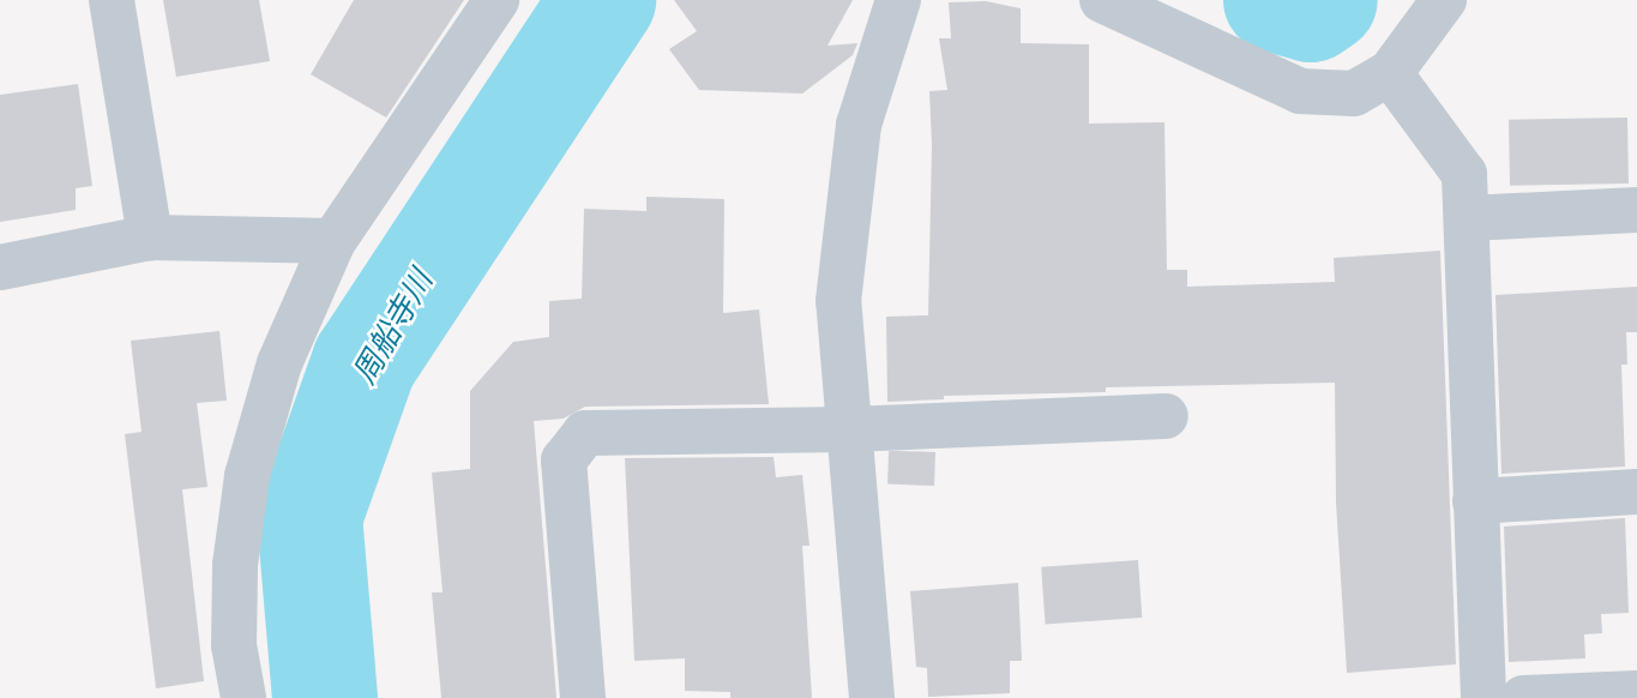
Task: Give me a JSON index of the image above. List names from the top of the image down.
{
  "water": ["周船寺川"]
}
